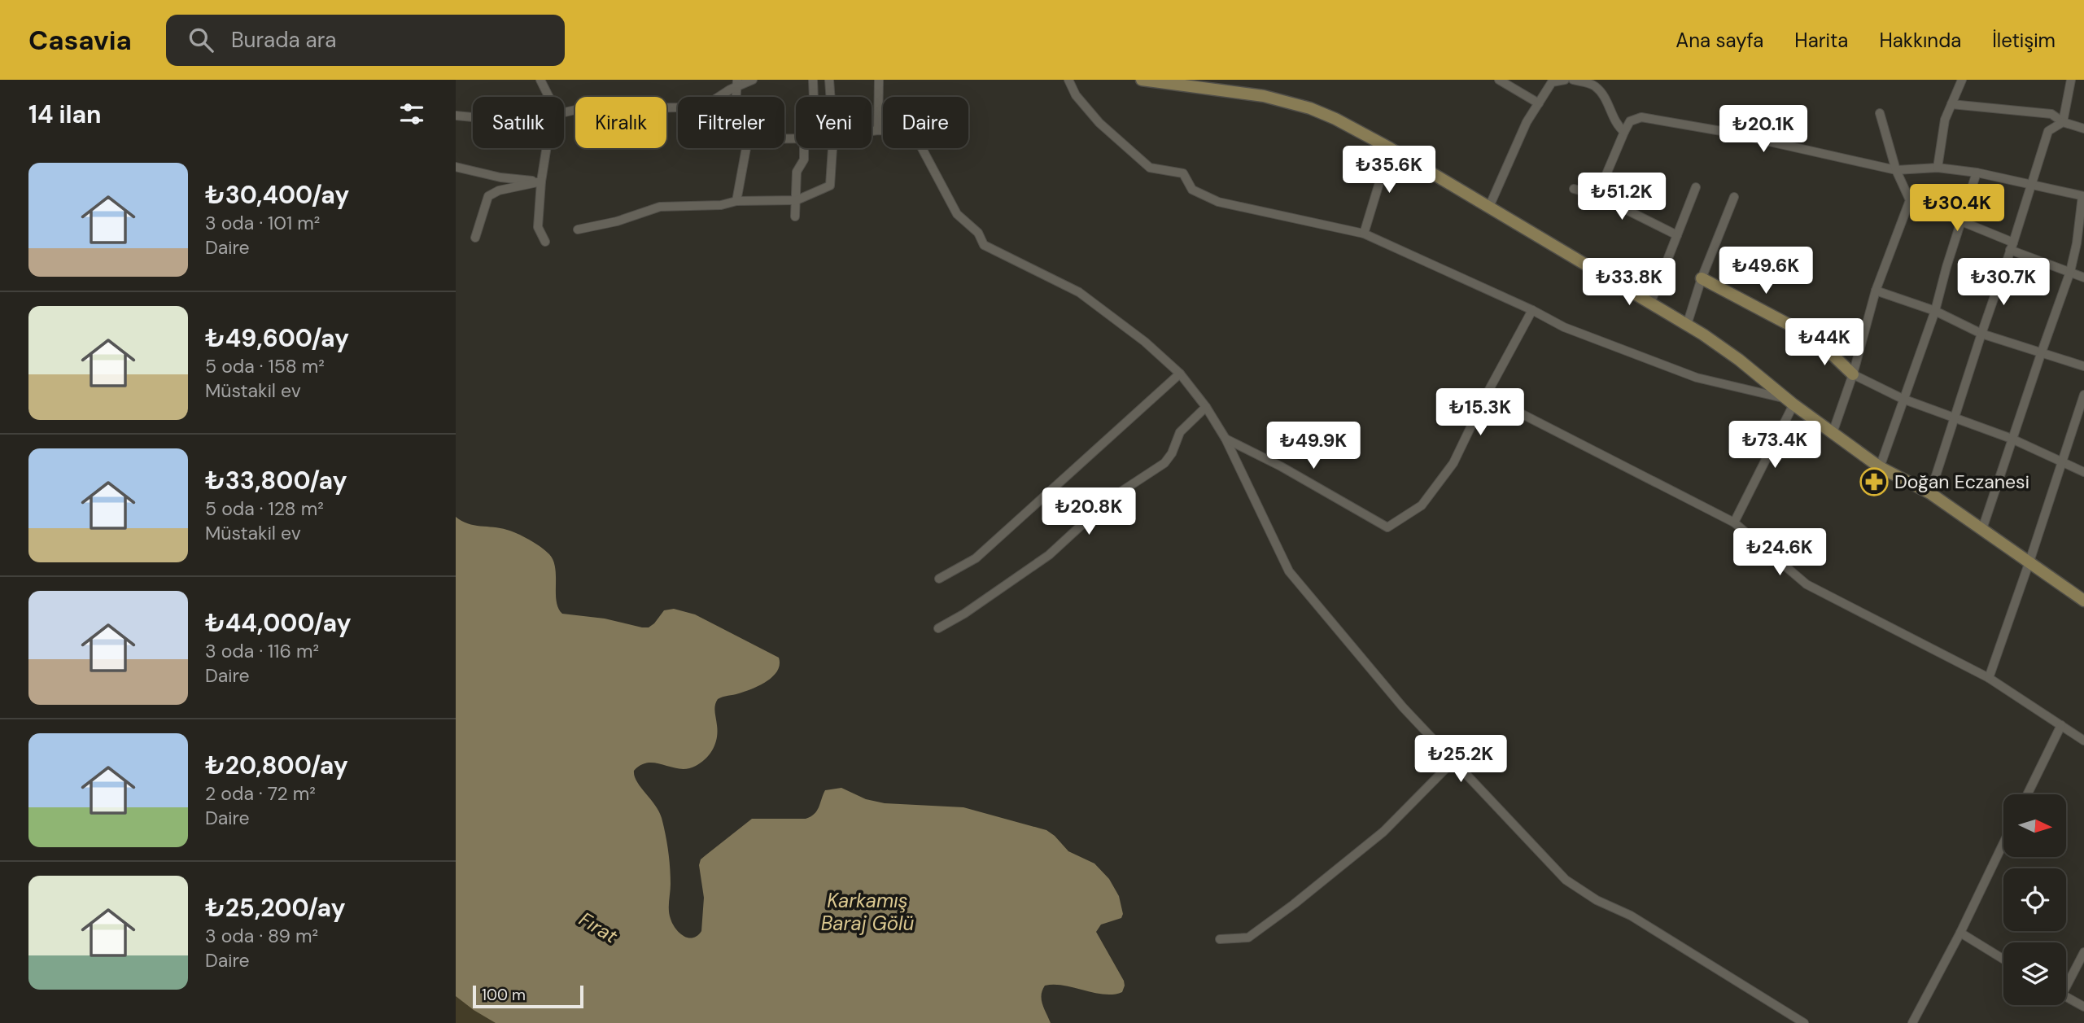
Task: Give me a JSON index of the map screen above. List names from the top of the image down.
{
  "water": ["Karkamış Baraj Gölü", "Fırat"],
  "places": {
    "pharmacy": ["Doğan Eczanesi"]
  },
  "scale_bar": "100 m",
  "north": "right",
  "page": {
    "header": "Casavia",
    "search": "Burada ara",
    "nav": [
      "Ana sayfa",
      "Harita",
      "Hakkında",
      "İletişim"
    ],
    "heading": "14 ilan",
    "chip": [
      "Satılık",
      "Kiralık",
      "Filtreler",
      "Yeni",
      "Daire"
    ],
    "price": [
      "₺20.1K",
      "₺35.6K",
      "₺51.2K",
      "₺30.4K",
      "₺49.6K",
      "₺33.8K",
      "₺30.7K",
      "₺44K",
      "₺15.3K",
      "₺73.4K",
      "₺49.9K",
      "₺20.8K",
      "₺24.6K",
      "₺25.2K"
    ],
    "list": [
      {
        "name": "₺30,400/ay",
        "note": "3 oda · 101 m² · Daire"
      },
      {
        "name": "₺49,600/ay",
        "note": "5 oda · 158 m² · Müstakil ev"
      },
      {
        "name": "₺33,800/ay",
        "note": "5 oda · 128 m² · Müstakil ev"
      },
      {
        "name": "₺44,000/ay",
        "note": "3 oda · 116 m² · Daire"
      },
      {
        "name": "₺20,800/ay",
        "note": "2 oda · 72 m² · Daire"
      },
      {
        "name": "₺25,200/ay",
        "note": "3 oda · 89 m² · Daire"
      }
    ],
    "scale": "100 m"
  }
}
